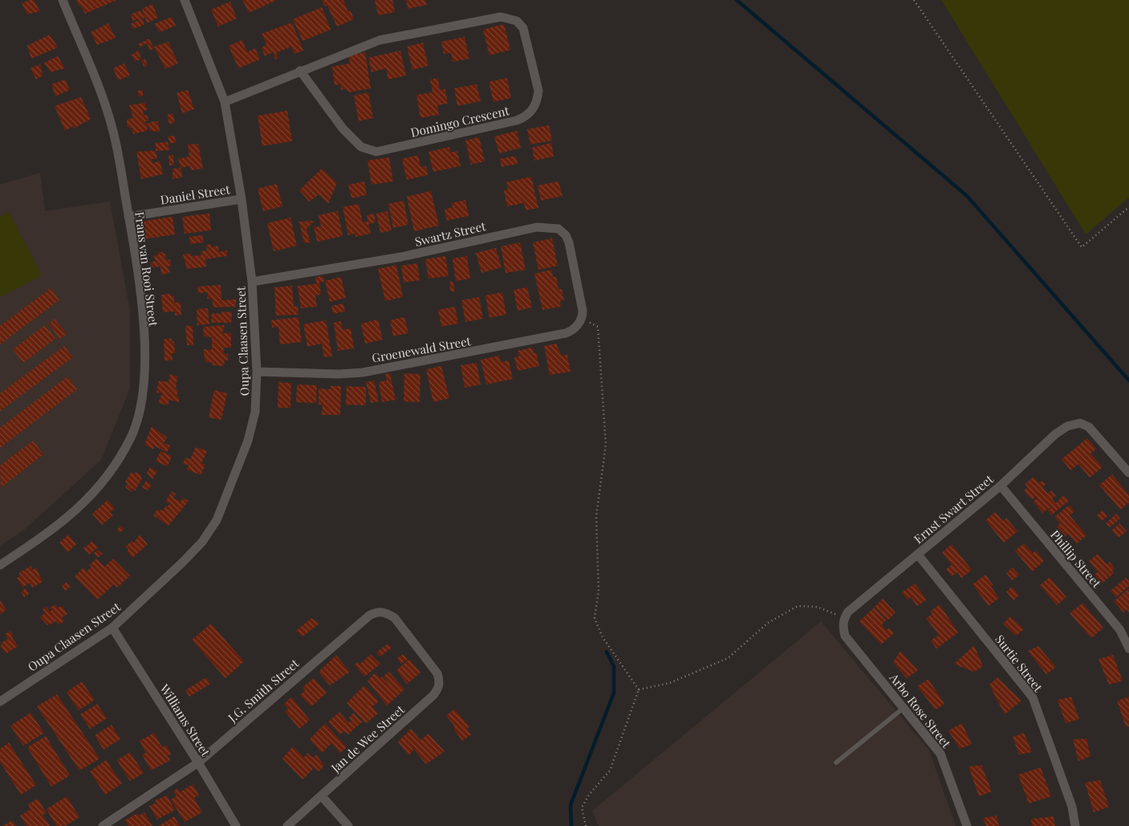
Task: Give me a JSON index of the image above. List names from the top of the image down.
{
  "streets": {
    "street": [
      "Domingo Crescent",
      "Daniel Street",
      "Swartz Street",
      "Frans van Rooi Street",
      "Oupa Claasen Street",
      "Groenewald Street",
      "Ernst Swart Street",
      "Phillip Street",
      "Surtie Street",
      "J.G. Smith Street",
      "Arbo Rose Street",
      "Williams Street",
      "Jan de Wee Street"
    ]
  },
  "crossings": [
    ["Domingo Crescent", "Oupa Claasen Street"],
    ["Daniel Street", "Frans van Rooi Street"],
    ["Daniel Street", "Oupa Claasen Street"],
    ["Swartz Street", "Oupa Claasen Street"],
    ["Swartz Street", "Groenewald Street"],
    ["Oupa Claasen Street", "Groenewald Street"],
    ["Oupa Claasen Street", "Williams Street"],
    ["Ernst Swart Street", "Phillip Street"],
    ["Ernst Swart Street", "Surtie Street"],
    ["Ernst Swart Street", "Arbo Rose Street"],
    ["J.G. Smith Street", "Williams Street"],
    ["J.G. Smith Street", "Jan de Wee Street"]
  ]
}
